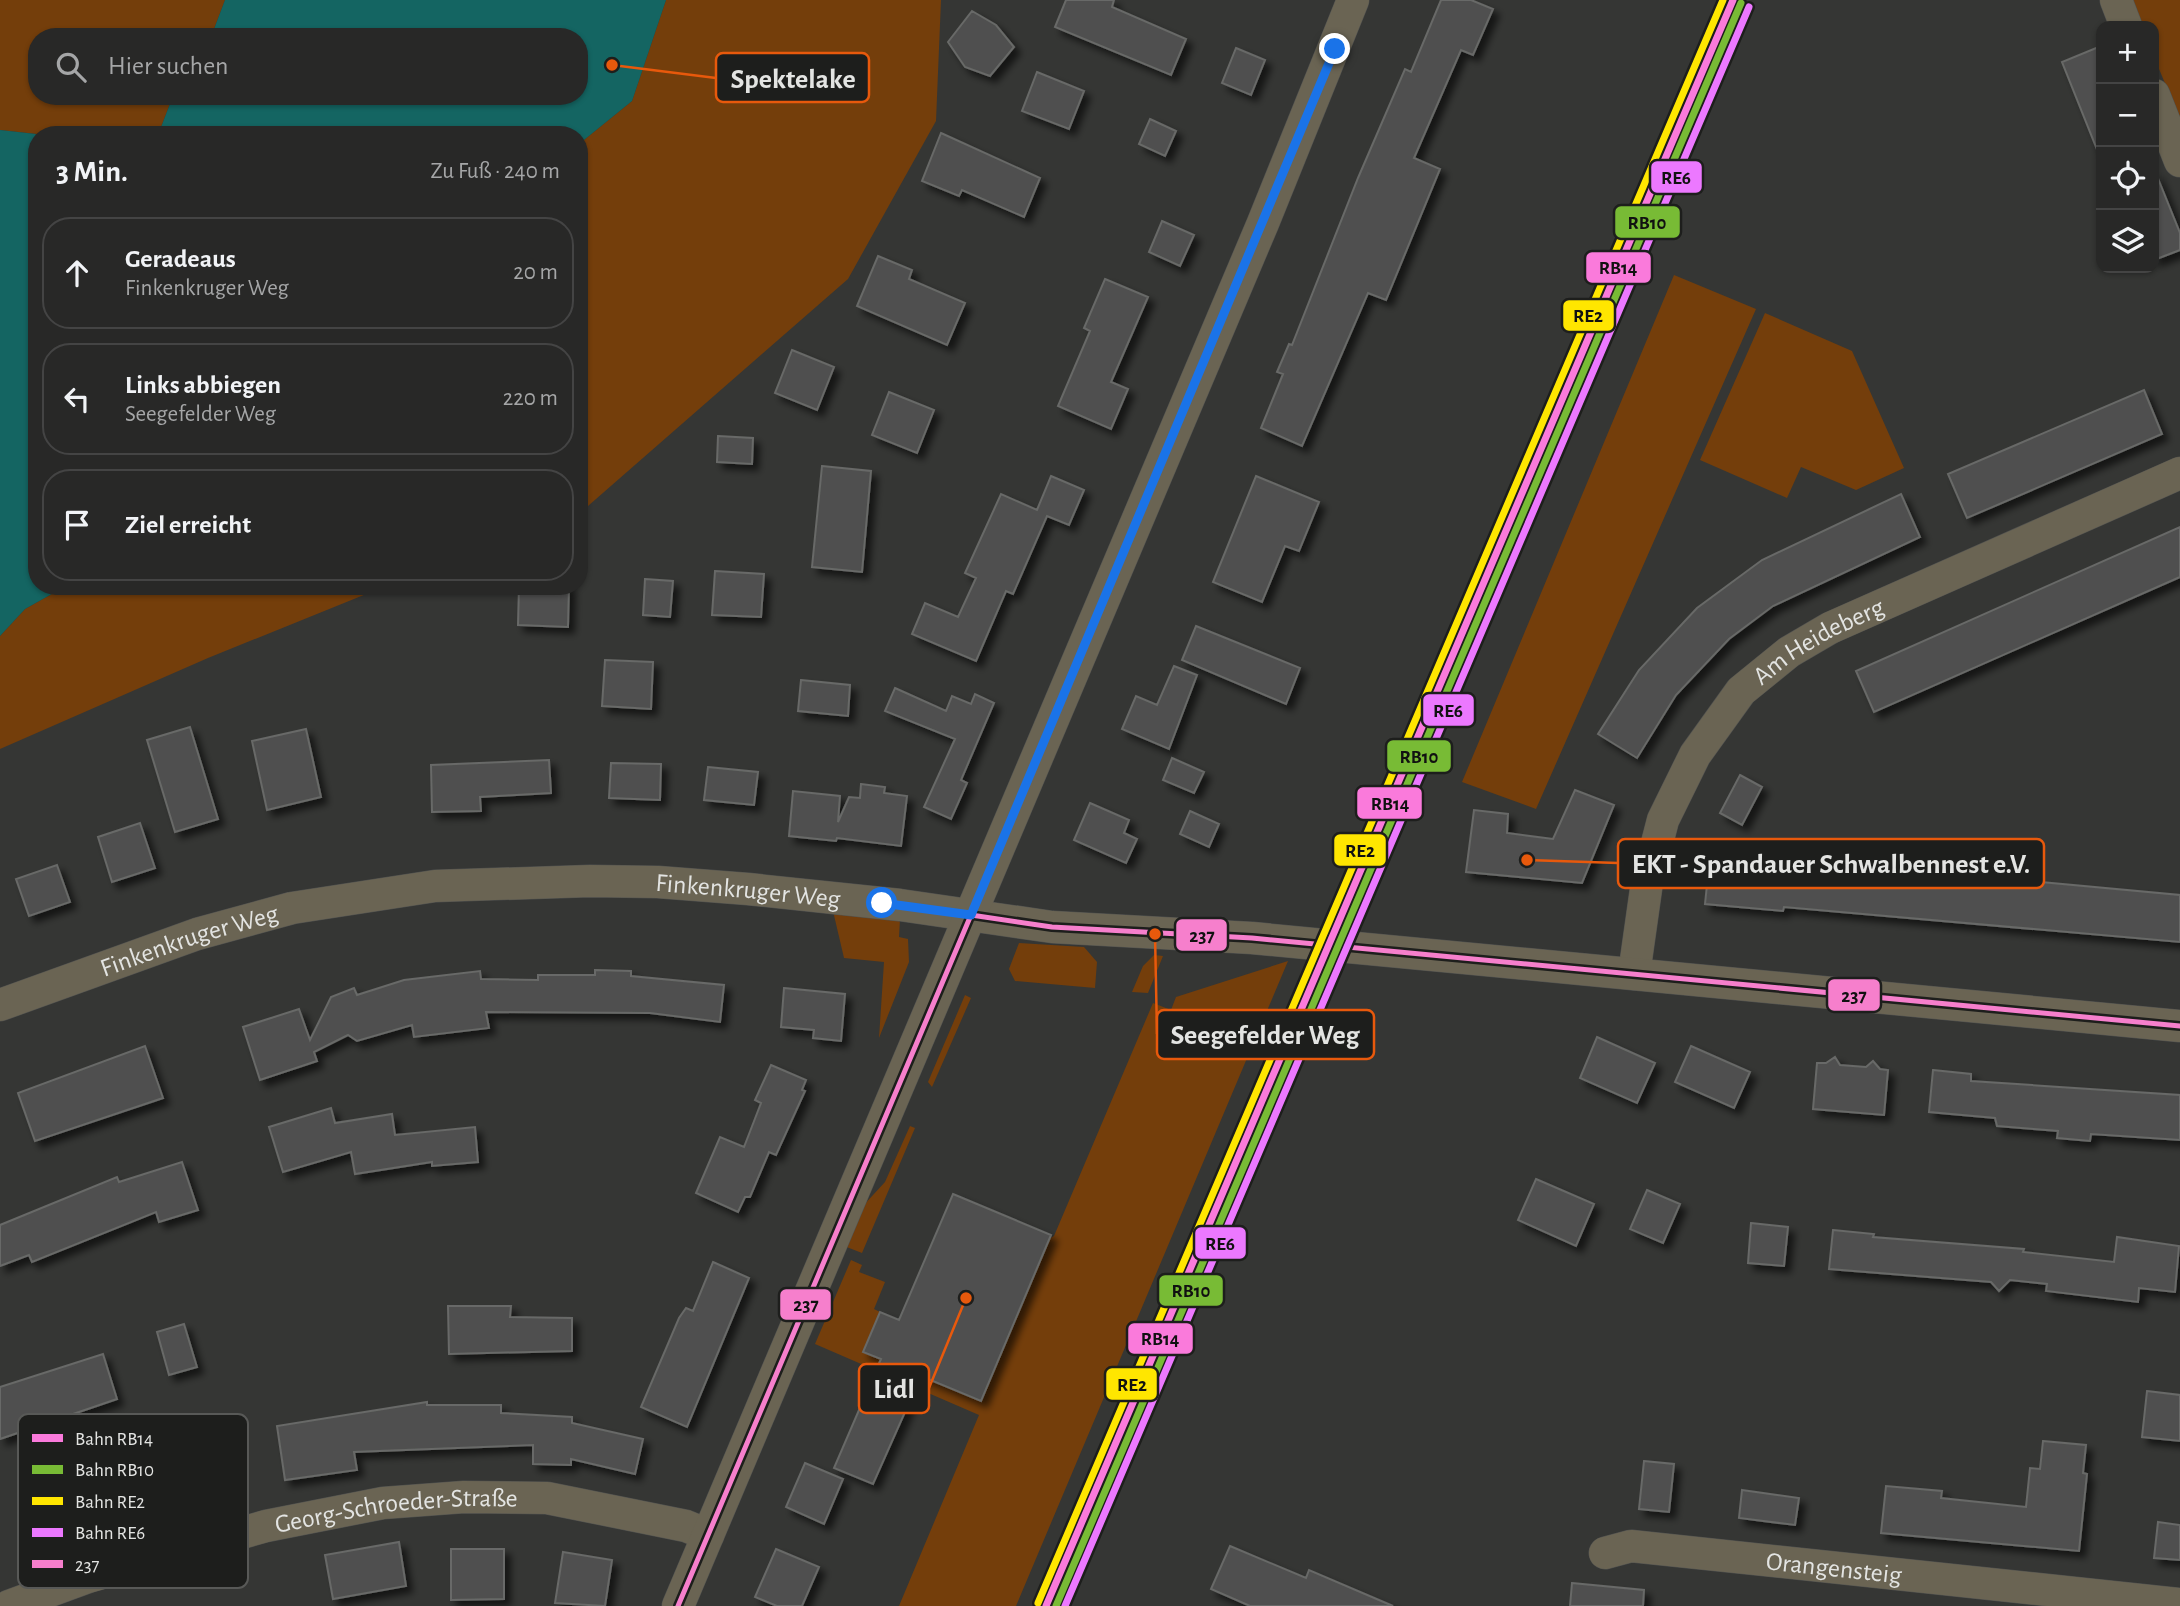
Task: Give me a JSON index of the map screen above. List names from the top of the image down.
{
  "streets": {
    "street": [
      "Am Heideberg",
      "Finkenkruger Weg",
      "Georg-Schroeder-Straße",
      "Orangensteig"
    ]
  },
  "crossings": [
    ["Am Heideberg", "Finkenkruger Weg"]
  ],
  "places": [
    "Spektelake",
    "EKT - Spandauer Schwalbennest e.V.",
    "Seegefelder Weg",
    "Lidl"
  ],
  "lines": [
    "rail line RB14",
    "rail line RE2",
    "rail line RB10",
    "rail line RE6",
    "transit line 237"
  ],
  "legend": [
    "Bahn RB14",
    "Bahn RB10",
    "Bahn RE2",
    "Bahn RE6",
    "237"
  ],
  "page": {
    "map_buttons": ["+", "−"],
    "search": "Hier suchen",
    "heading": ["3 Min.", "Zu Fuß · 240 m"],
    "list": [
      ["Geradeaus", "Finkenkruger Weg", "20 m"],
      ["Links abbiegen", "Seegefelder Weg", "220 m"],
      "Ziel erreicht"
    ]
  }
}
